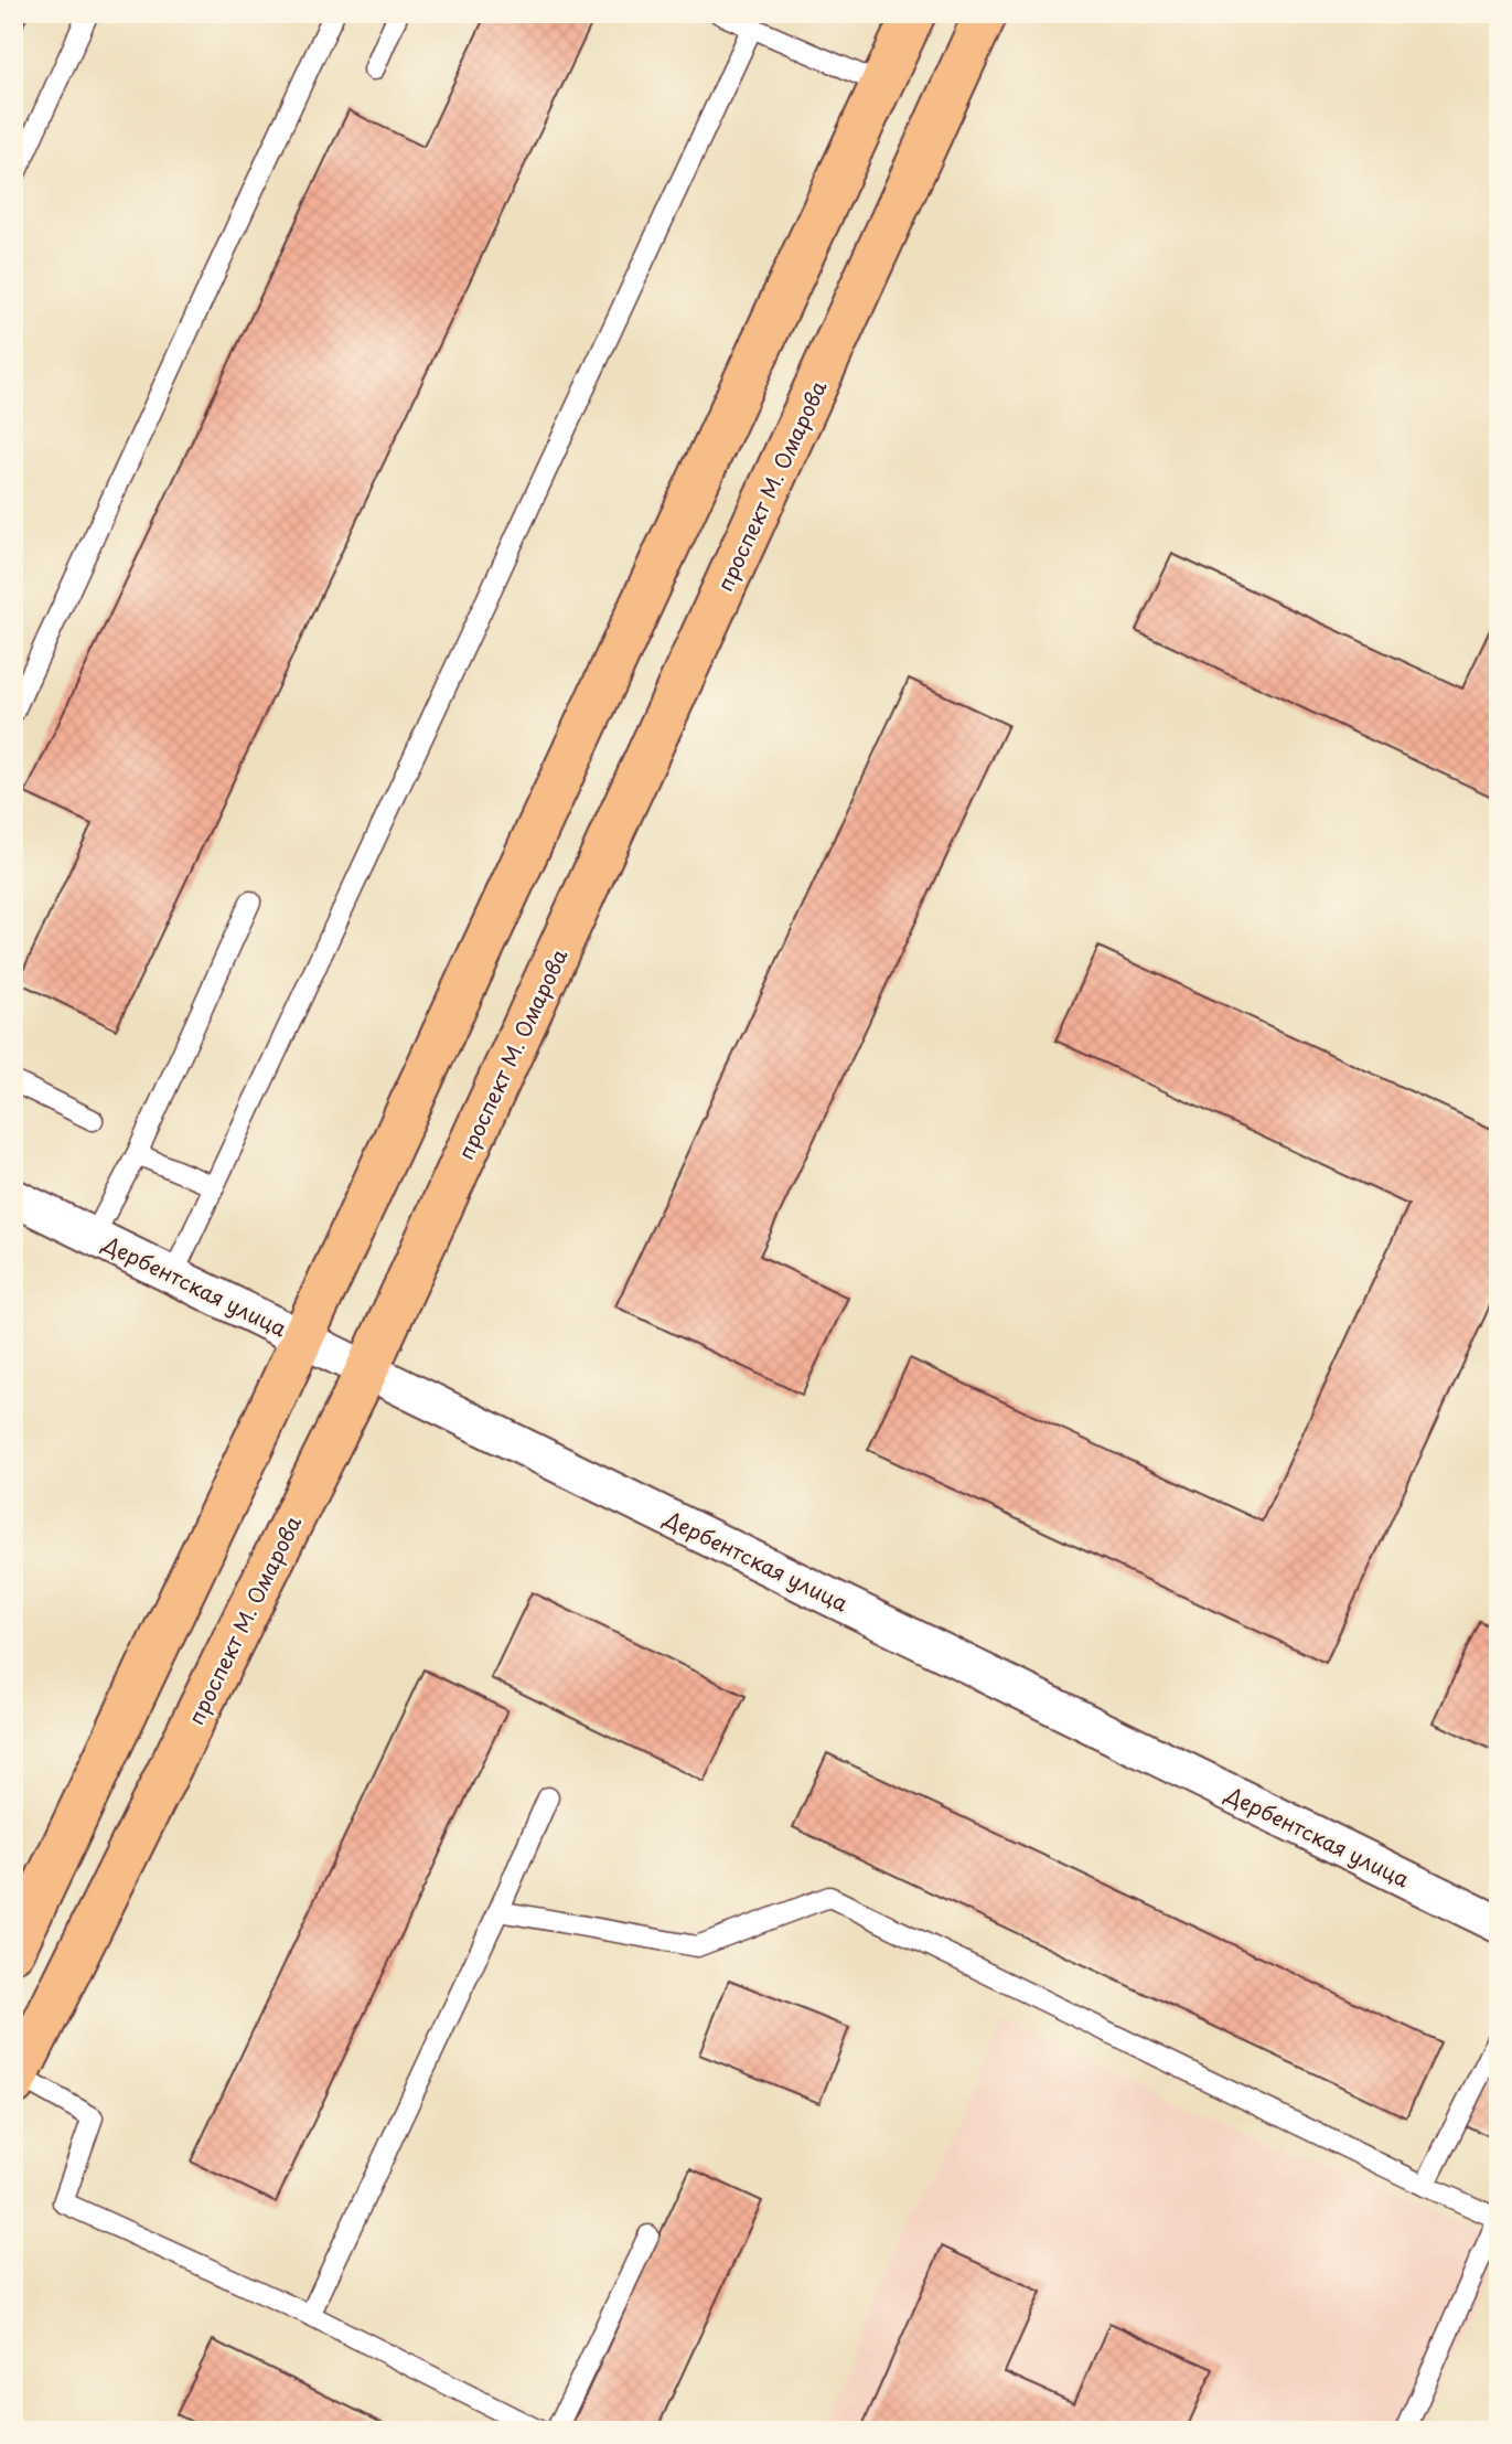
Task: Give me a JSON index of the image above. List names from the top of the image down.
{
  "streets": {
    "main road": ["проспект М. Омарова"],
    "street": ["Дербентская улица"]
  },
  "crossings": [
    ["проспект М. Омарова", "Дербентская улица"]
  ]
}
